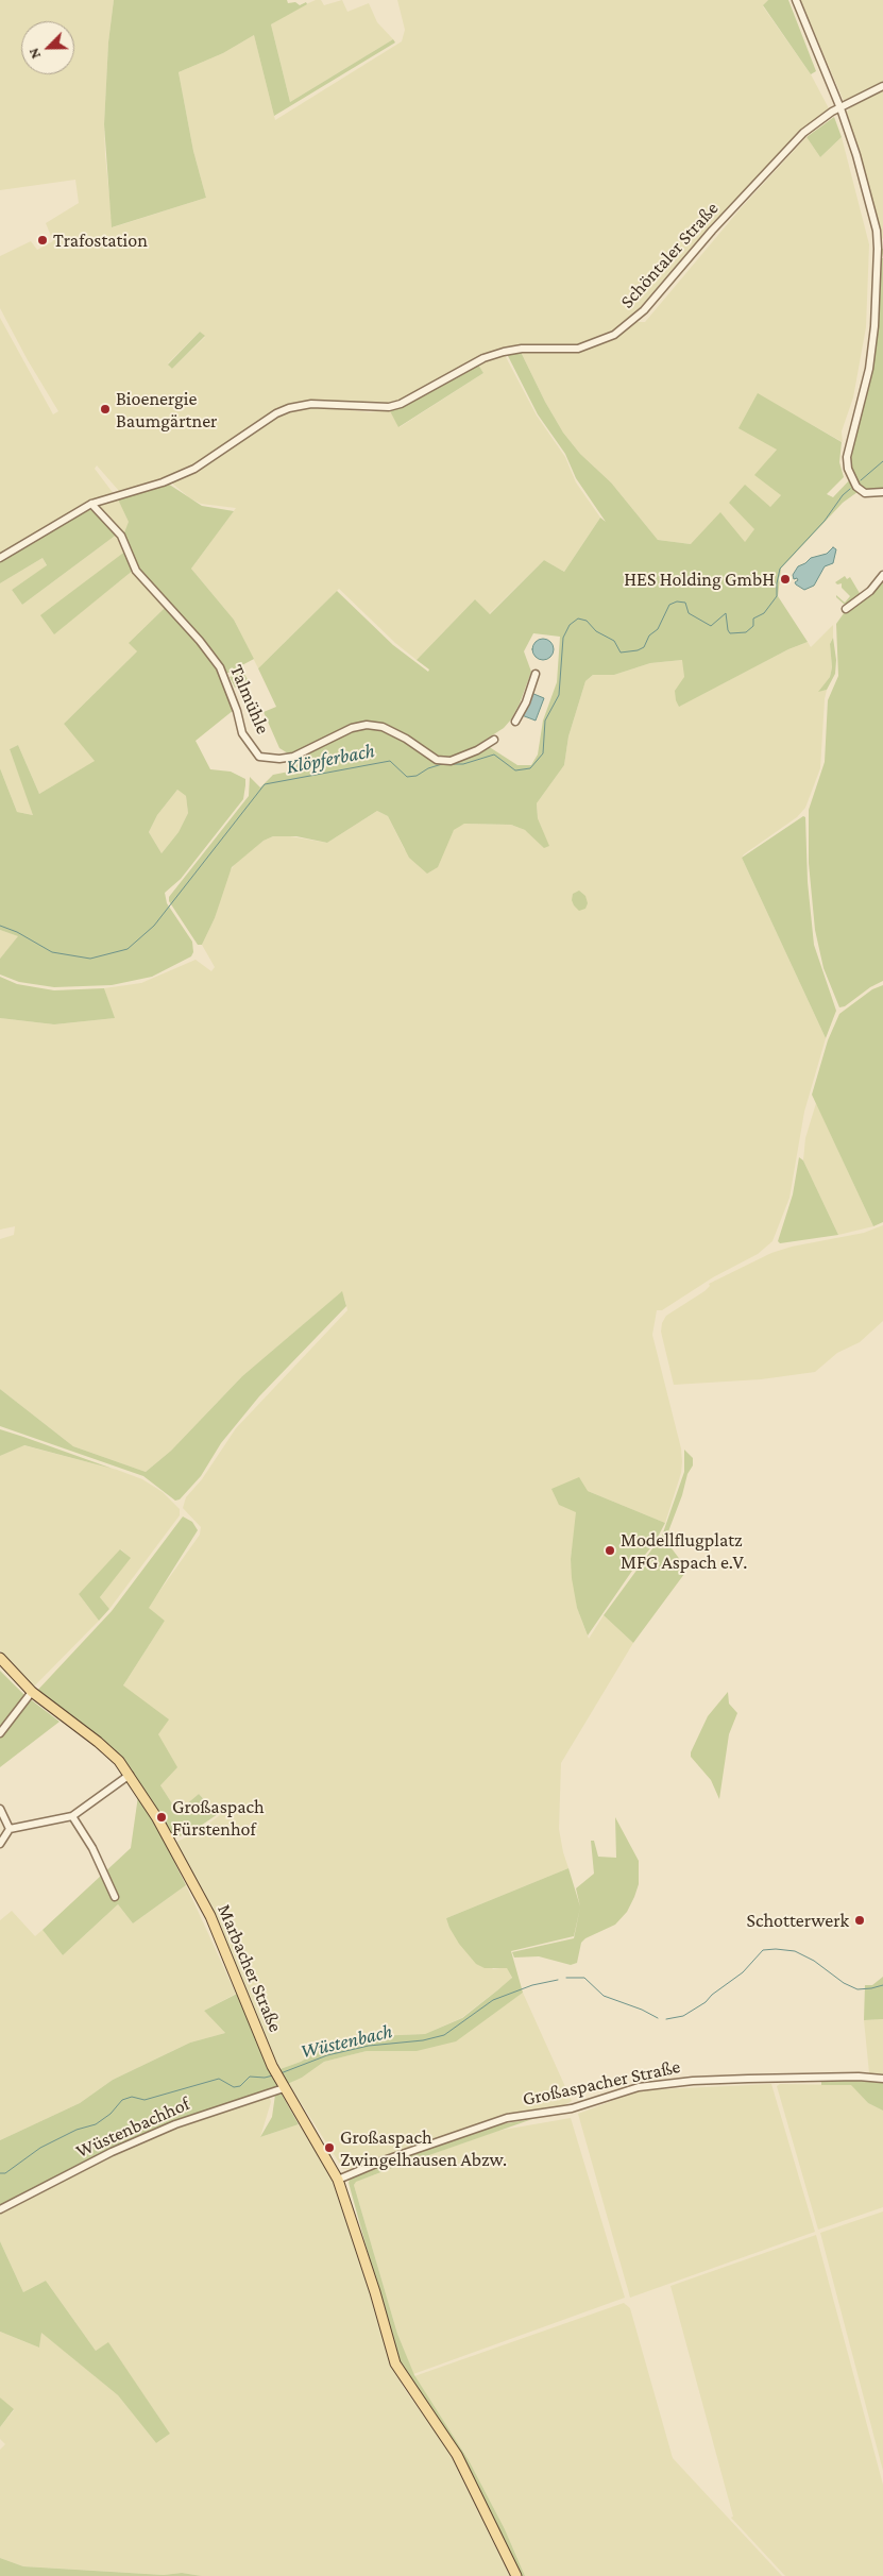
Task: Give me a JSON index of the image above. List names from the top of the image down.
{
  "streets": {
    "main road": ["Marbacher Straße"],
    "street": [
      "Schöntaler Straße",
      "Talmühle",
      "Großaspacher Straße",
      "Wüstenbachhof"
    ]
  },
  "crossings": [
    ["Schöntaler Straße", "Talmühle"],
    ["Marbacher Straße", "Großaspacher Straße"],
    ["Marbacher Straße", "Wüstenbachhof"]
  ],
  "water": ["Klöpferbach", "Wüstenbach"],
  "places": [
    "Trafostation",
    "Bioenergie Baumgärtner",
    "HES Holding GmbH",
    "Modellflugplatz MFG Aspach e.V.",
    "Großaspach Fürstenhof",
    "Schotterwerk",
    "Großaspach Zwingelhausen Abzw."
  ],
  "north": "bottom left"
}
